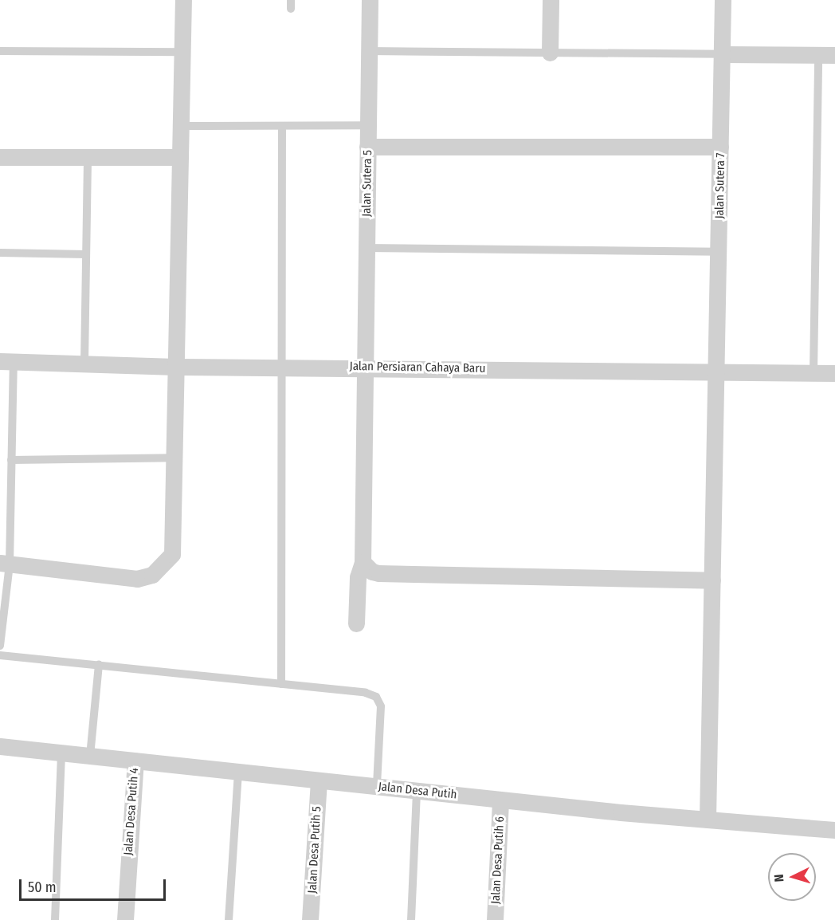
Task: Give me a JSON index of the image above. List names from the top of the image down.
{
  "streets": {
    "street": [
      "Jalan Sutera 5",
      "Jalan Sutera 7",
      "Jalan Persiaran Cahaya Baru",
      "Jalan Desa Putih",
      "Jalan Desa Putih 4",
      "Jalan Desa Putih 5",
      "Jalan Desa Putih 6"
    ]
  },
  "crossings": [
    ["Jalan Sutera 5", "Jalan Persiaran Cahaya Baru"],
    ["Jalan Sutera 7", "Jalan Persiaran Cahaya Baru"],
    ["Jalan Sutera 7", "Jalan Desa Putih"],
    ["Jalan Desa Putih", "Jalan Desa Putih 4"],
    ["Jalan Desa Putih", "Jalan Desa Putih 5"],
    ["Jalan Desa Putih", "Jalan Desa Putih 6"]
  ],
  "scale_bar": "50 m",
  "north": "left"
}
